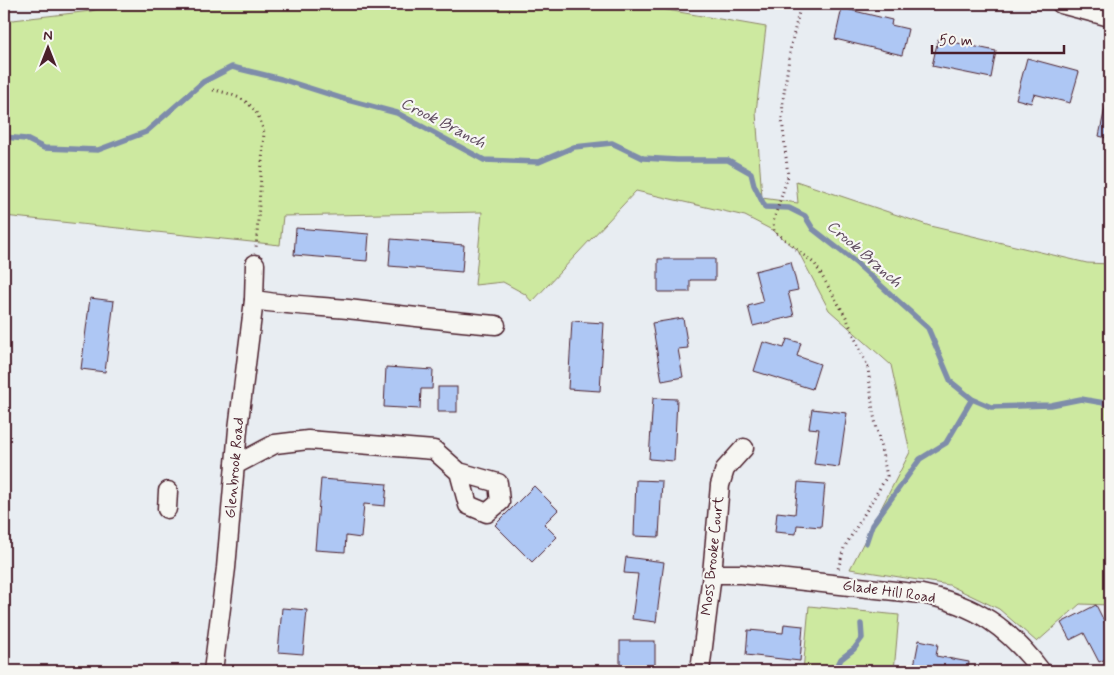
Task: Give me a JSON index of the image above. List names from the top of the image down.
{
  "streets": {
    "street": ["Glenbrook Road", "Moss Brooke Court", "Glade Hill Road"]
  },
  "crossings": [
    ["Moss Brooke Court", "Glade Hill Road"]
  ],
  "water": ["Crook Branch"],
  "scale_bar": "50 m",
  "north": "top"
}
